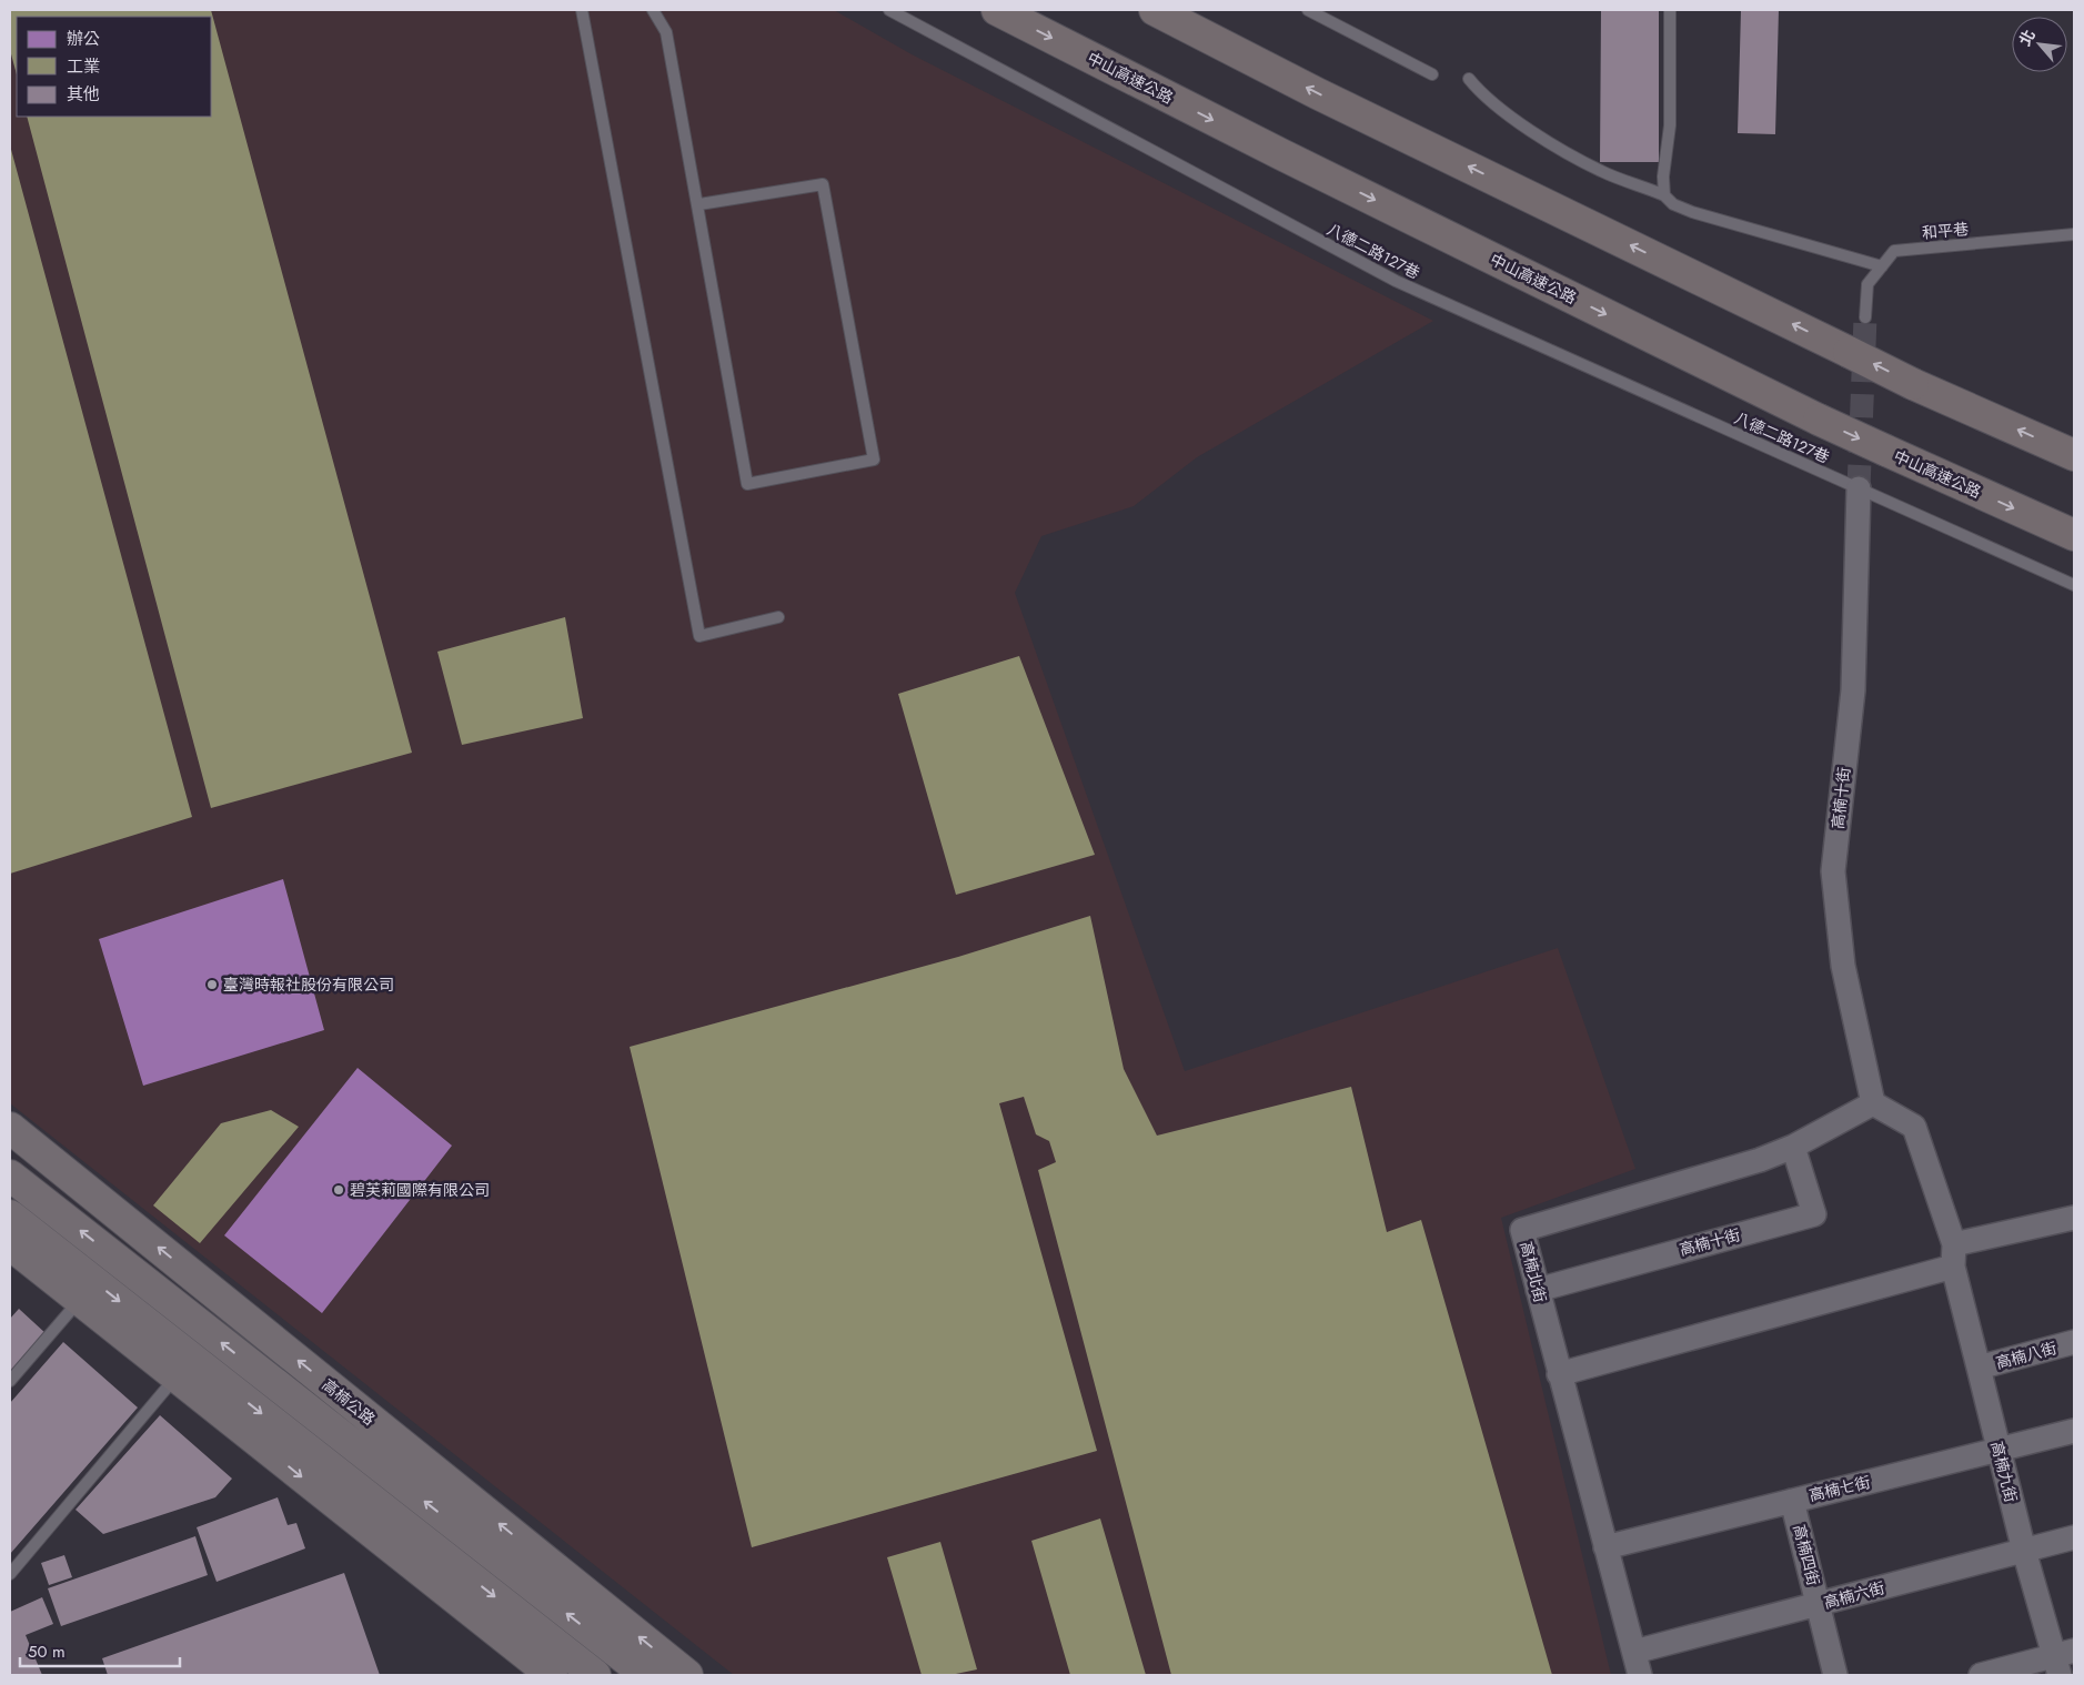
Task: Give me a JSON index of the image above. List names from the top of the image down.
{
  "streets": {
    "highway": ["中山高速公路"],
    "main road": ["高楠公路"],
    "street": [
      "高楠十街",
      "高楠北街",
      "高楠八街",
      "高楠九街",
      "高楠七街",
      "高楠四街",
      "高楠六街"
    ],
    "lane": ["和平巷", "八德二路127巷"]
  },
  "crossings": [
    ["八德二路127巷", "高楠十街"],
    ["高楠十街", "高楠北街"],
    ["高楠十街", "高楠九街"],
    ["高楠北街", "高楠九街"],
    ["高楠北街", "高楠七街"],
    ["高楠北街", "高楠六街"],
    ["高楠八街", "高楠九街"],
    ["高楠九街", "高楠七街"],
    ["高楠九街", "高楠六街"],
    ["高楠七街", "高楠四街"],
    ["高楠四街", "高楠六街"]
  ],
  "places": ["臺灣時報社股份有限公司", "碧芙莉國際有限公司"],
  "legend": ["辦公", "工業", "其他"],
  "scale_bar": "50 m",
  "north": "top left"
}
